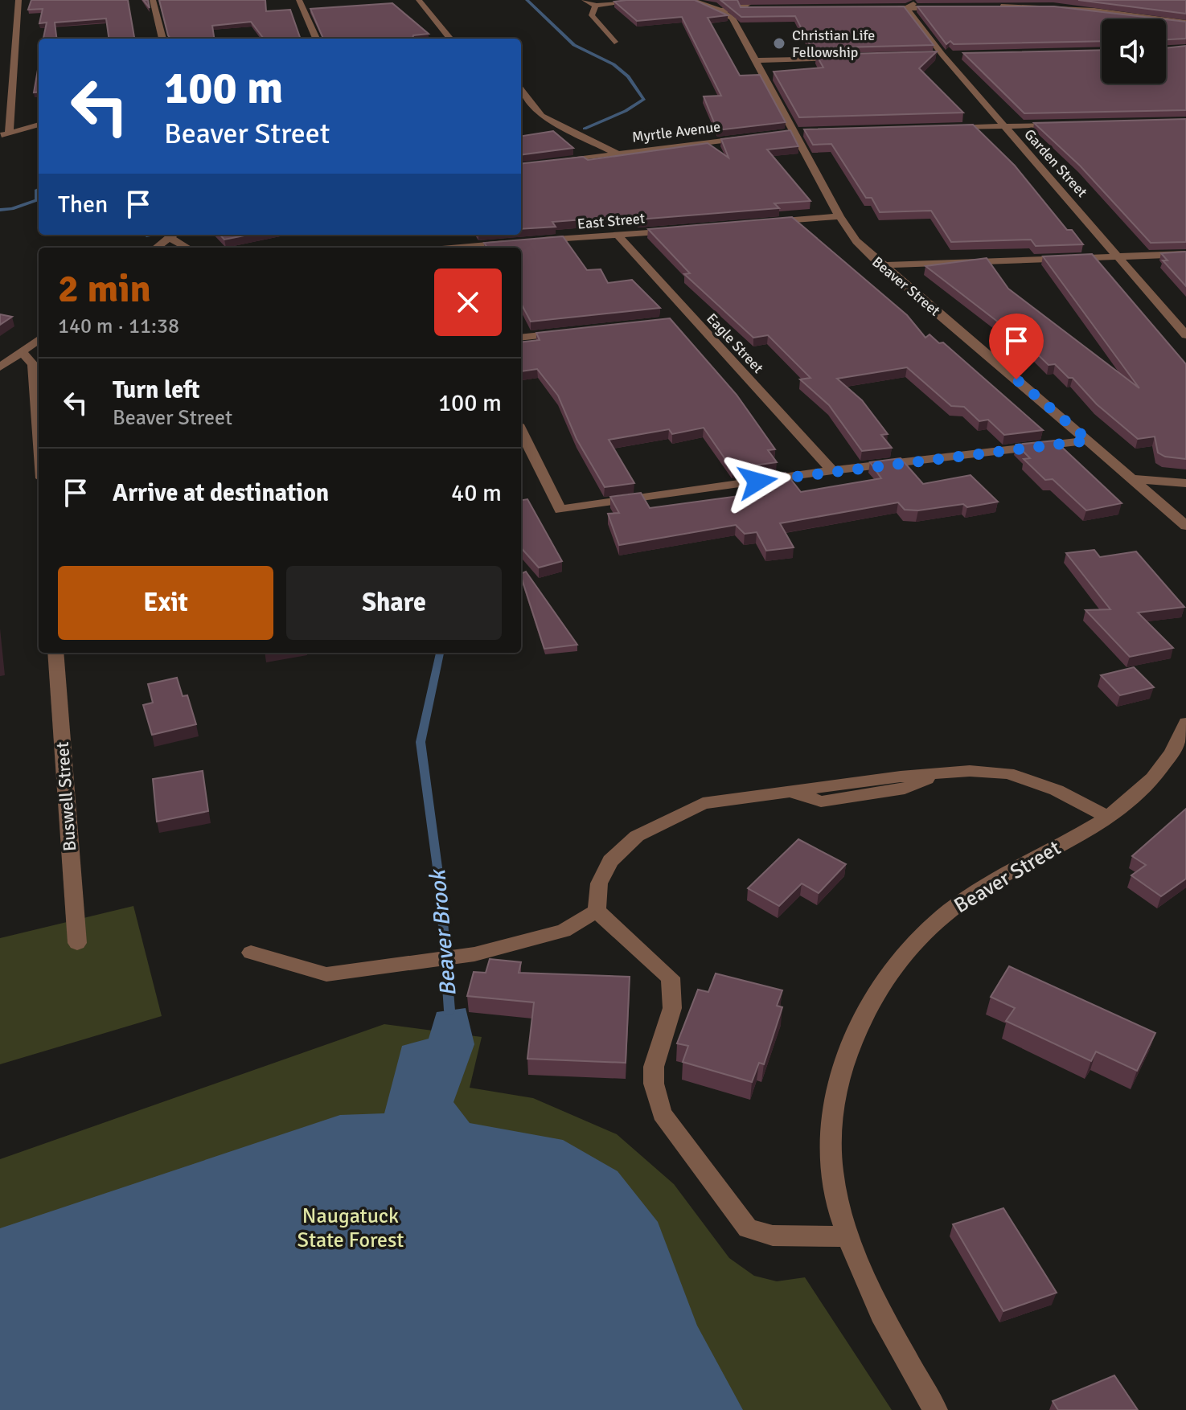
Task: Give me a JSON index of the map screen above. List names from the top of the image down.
{
  "streets": {
    "street": [
      "Myrtle Avenue",
      "Garden Street",
      "East Street",
      "Beaver Street",
      "Eagle Street",
      "Buswell Street"
    ]
  },
  "crossings": [
    ["East Street", "Eagle Street"]
  ],
  "water": ["Beaver Brook"],
  "parks": ["Naugatuck State Forest"],
  "places": ["Christian Life Fellowship"],
  "page": {
    "turn": ["100 m", "Beaver Street"],
    "then": "Then",
    "heading": ["2 min", "140 m · 11:38"],
    "list": [
      {
        "name": "Turn left",
        "note": "Beaver Street",
        "value": "100 m"
      },
      {
        "name": "Arrive at destination",
        "value": "40 m"
      }
    ],
    "buttons": ["Exit", "Share"]
  }
}
